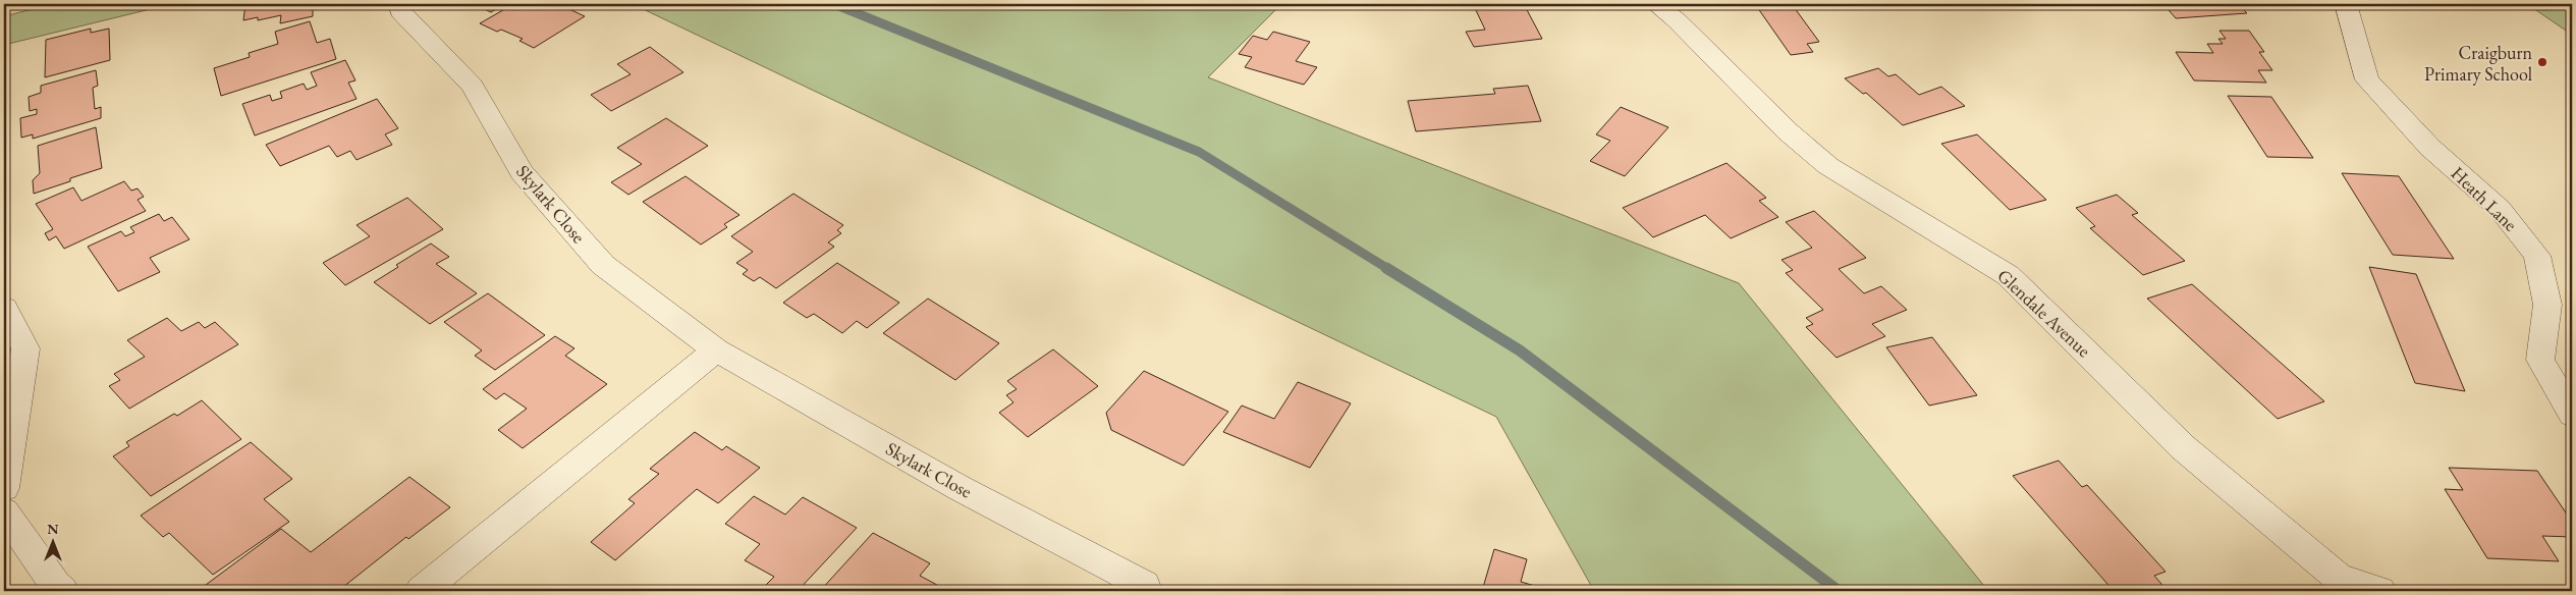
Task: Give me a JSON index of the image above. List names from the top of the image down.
{
  "streets": {
    "street": ["Heath Lane", "Skylark Close", "Glendale Avenue"]
  },
  "places": ["Craigburn Primary School"],
  "north": "top"
}
